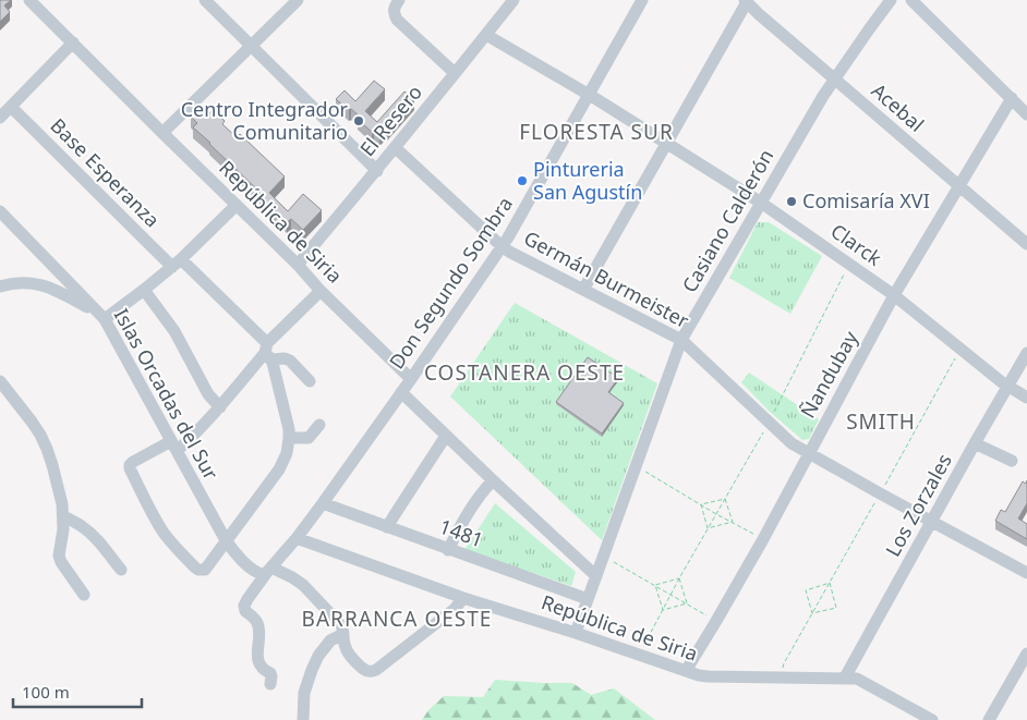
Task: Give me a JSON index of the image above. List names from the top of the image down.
{
  "streets": {
    "street": [
      "Acebal",
      "El Resero",
      "Base Esperanza",
      "Casiano Calderón",
      "República de Siria",
      "Clarck",
      "Germán Burmeister",
      "Don Segundo Sombra",
      "Ñandubay",
      "Islas Orcadas del Sur",
      "Los Zorzales",
      "1481"
    ]
  },
  "crossings": [
    ["Acebal", "Casiano Calderón"],
    ["Acebal", "Ñandubay"],
    ["El Resero", "República de Siria"],
    ["El Resero", "Clarck"],
    ["El Resero", "Germán Burmeister"],
    ["Casiano Calderón", "República de Siria"],
    ["Casiano Calderón", "Clarck"],
    ["Casiano Calderón", "Germán Burmeister"],
    ["Casiano Calderón", "1481"],
    ["República de Siria", "Don Segundo Sombra"],
    ["República de Siria", "Ñandubay"],
    ["República de Siria", "Islas Orcadas del Sur"],
    ["República de Siria", "Los Zorzales"],
    ["Clarck", "Don Segundo Sombra"],
    ["Clarck", "Ñandubay"],
    ["Clarck", "Los Zorzales"],
    ["Germán Burmeister", "Don Segundo Sombra"],
    ["Germán Burmeister", "Ñandubay"],
    ["Germán Burmeister", "Los Zorzales"],
    ["Don Segundo Sombra", "Islas Orcadas del Sur"],
    ["Don Segundo Sombra", "1481"]
  ],
  "districts": [
    "FLORESTA SUR",
    "COSTANERA OESTE",
    "SMITH",
    "BARRANCA OESTE"
  ],
  "places": ["Centro Integrador Comunitario", "Pintureria San Agustín", "Comisaría XVI"],
  "scale_bar": "100 m"
}
